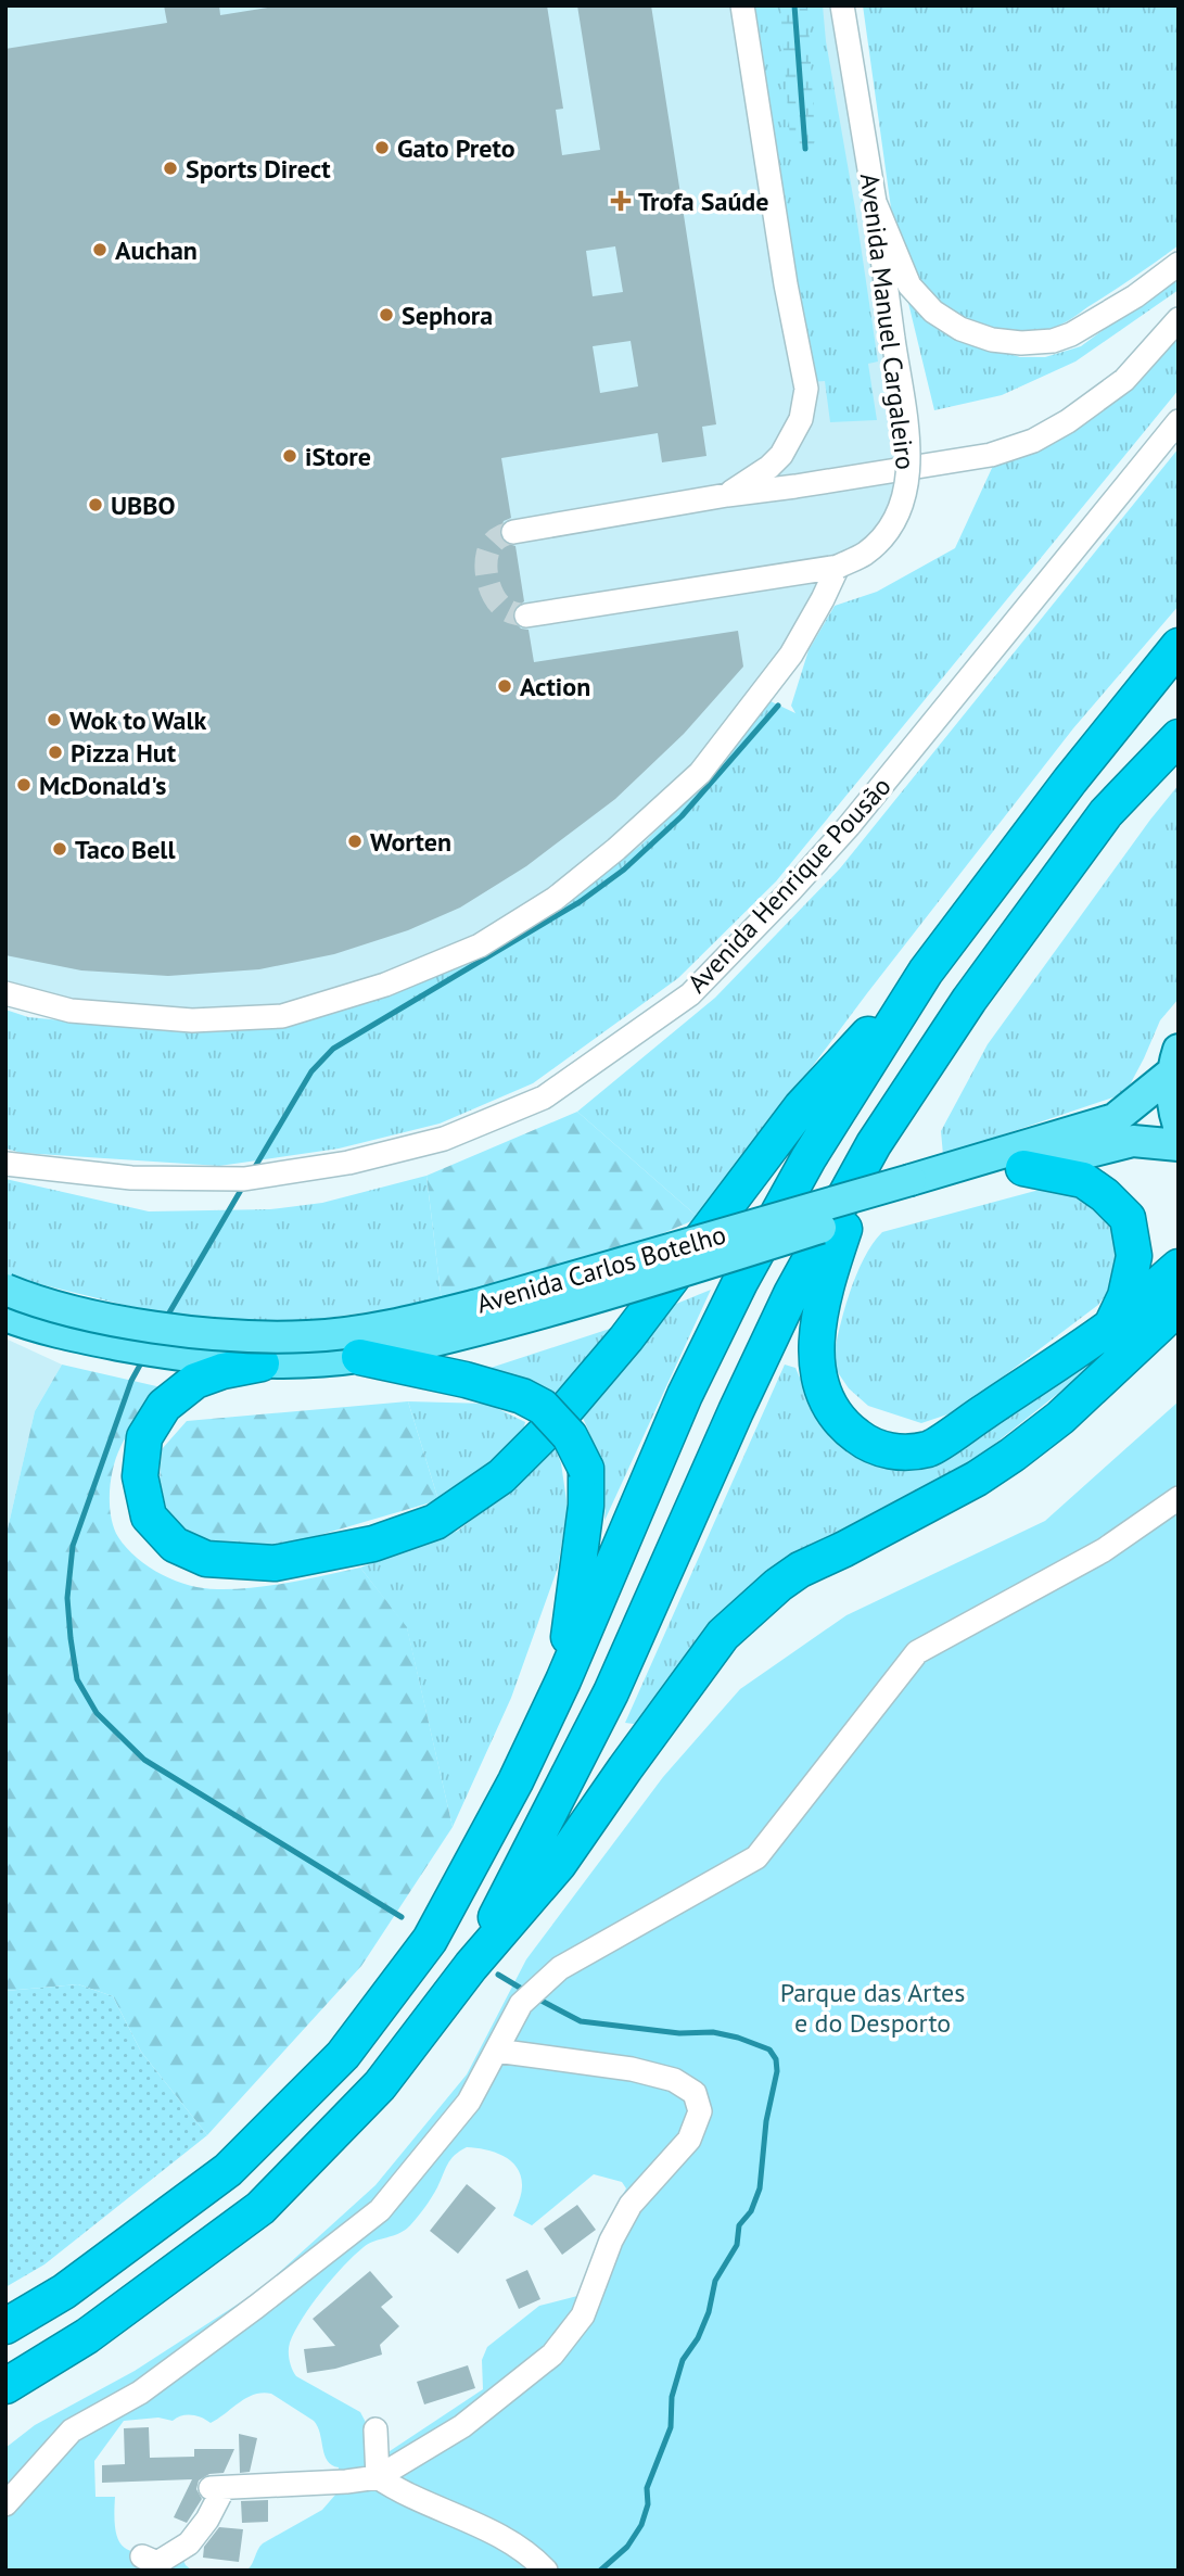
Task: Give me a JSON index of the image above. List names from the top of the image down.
{
  "streets": {
    "main road": ["Avenida Carlos Botelho"],
    "street": ["Avenida Manuel Cargaleiro", "Avenida Henrique Pousão"]
  },
  "parks": ["Parque das Artes e do Desporto"],
  "places": {
    "other": [
      "Gato Preto",
      "Sports Direct",
      "Auchan",
      "Sephora",
      "iStore",
      "UBBO",
      "Action",
      "Wok to Walk",
      "Pizza Hut",
      "McDonald's",
      "Worten",
      "Taco Bell"
    ],
    "health": ["Trofa Saúde"]
  }
}
